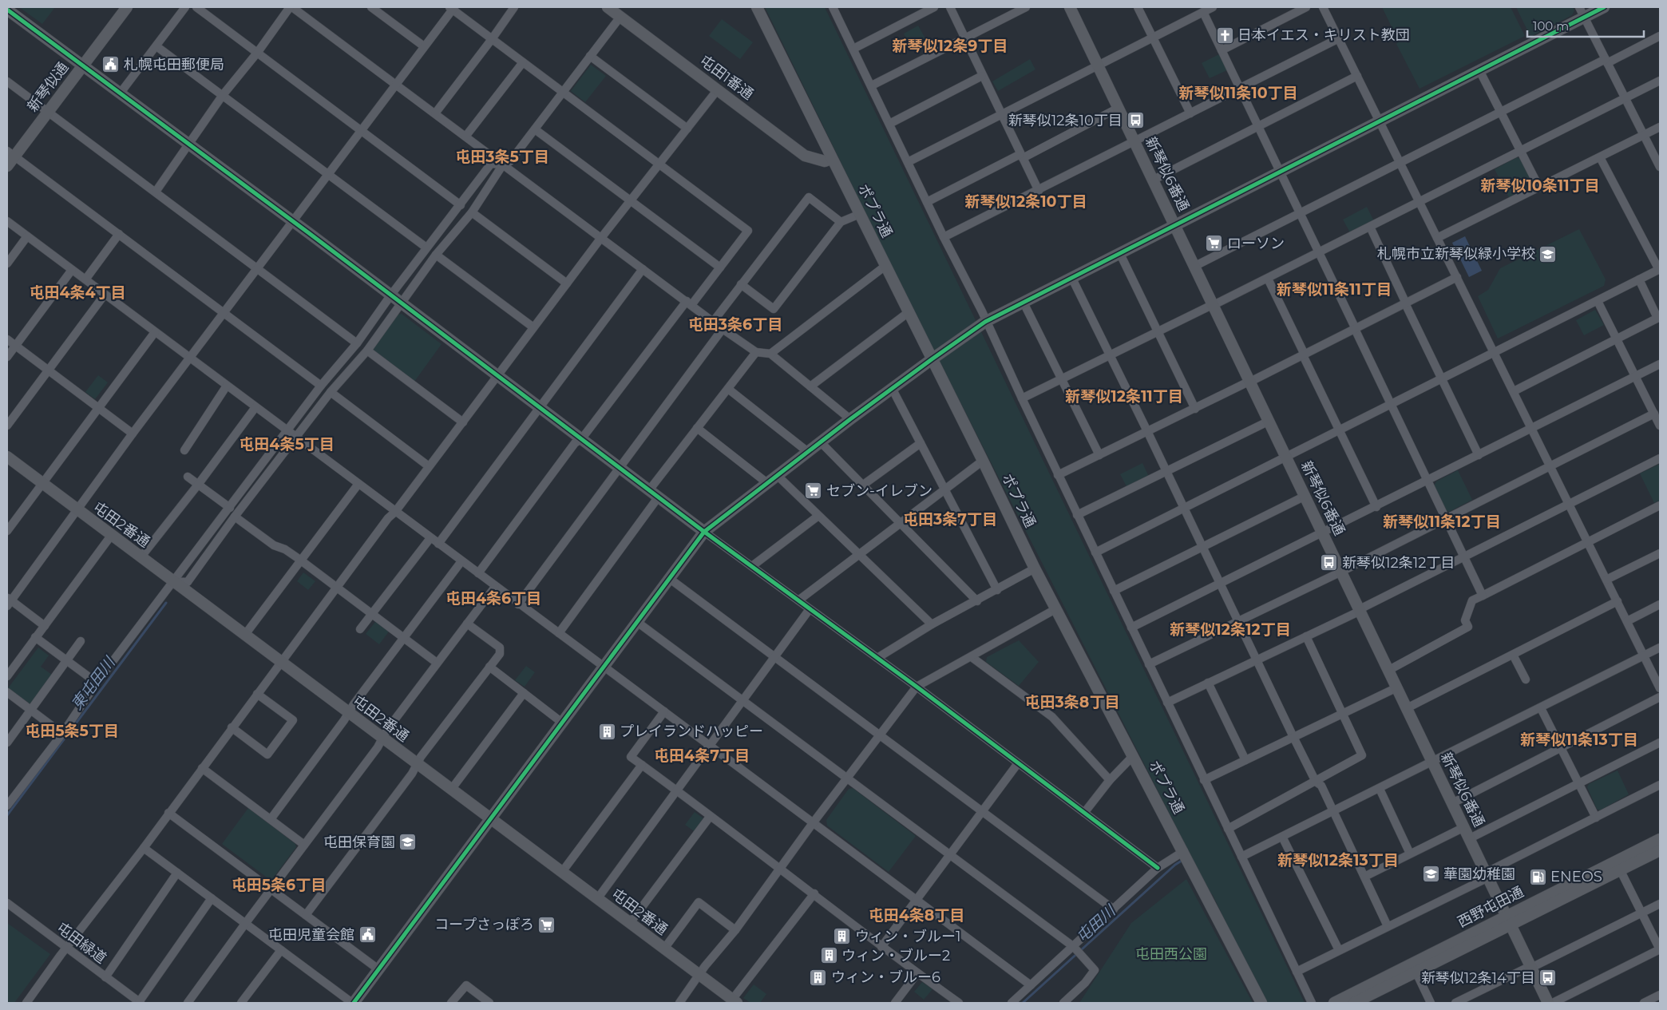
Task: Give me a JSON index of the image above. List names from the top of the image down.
{
  "streets": {
    "street": [
      "屯田1番通",
      "新琴似通",
      "新琴似6番通",
      "ポプラ通",
      "屯田2番通",
      "西野屯田通",
      "屯田緑道"
    ]
  },
  "crossings": [
    ["屯田1番通", "ポプラ通"],
    ["新琴似6番通", "西野屯田通"]
  ],
  "districts": [
    "新琴似12条9丁目",
    "新琴似11条10丁目",
    "屯田3条5丁目",
    "新琴似10条11丁目",
    "新琴似12条10丁目",
    "新琴似11条11丁目",
    "屯田4条4丁目",
    "屯田3条6丁目",
    "新琴似12条11丁目",
    "屯田4条5丁目",
    "屯田3条7丁目",
    "新琴似11条12丁目",
    "屯田4条6丁目",
    "新琴似12条12丁目",
    "屯田3条8丁目",
    "屯田5条5丁目",
    "新琴似11条13丁目",
    "屯田4条7丁目",
    "新琴似12条13丁目",
    "屯田5条6丁目",
    "屯田4条8丁目"
  ],
  "water": ["東屯田川", "屯田川"],
  "parks": ["屯田西公園"],
  "places": {
    "church": ["日本イエス・キリスト教団"],
    "public building": ["札幌屯田郵便局", "屯田児童会館"],
    "bus stop": ["新琴似12条10丁目", "新琴似12条12丁目", "新琴似12条14丁目"],
    "supermarket": ["ローソン", "セブン-イレブン", "コープさっぽろ"],
    "school or university": ["札幌市立新琴似緑小学校", "屯田保育園", "華園幼稚園"],
    "building": [
      "プレイランドハッピー",
      "ウィン・ブルー1",
      "ウィン・ブルー2",
      "ウィン・ブルー6"
    ],
    "fuel station": ["ENEOS"]
  },
  "scale_bar": "100 m"
}
